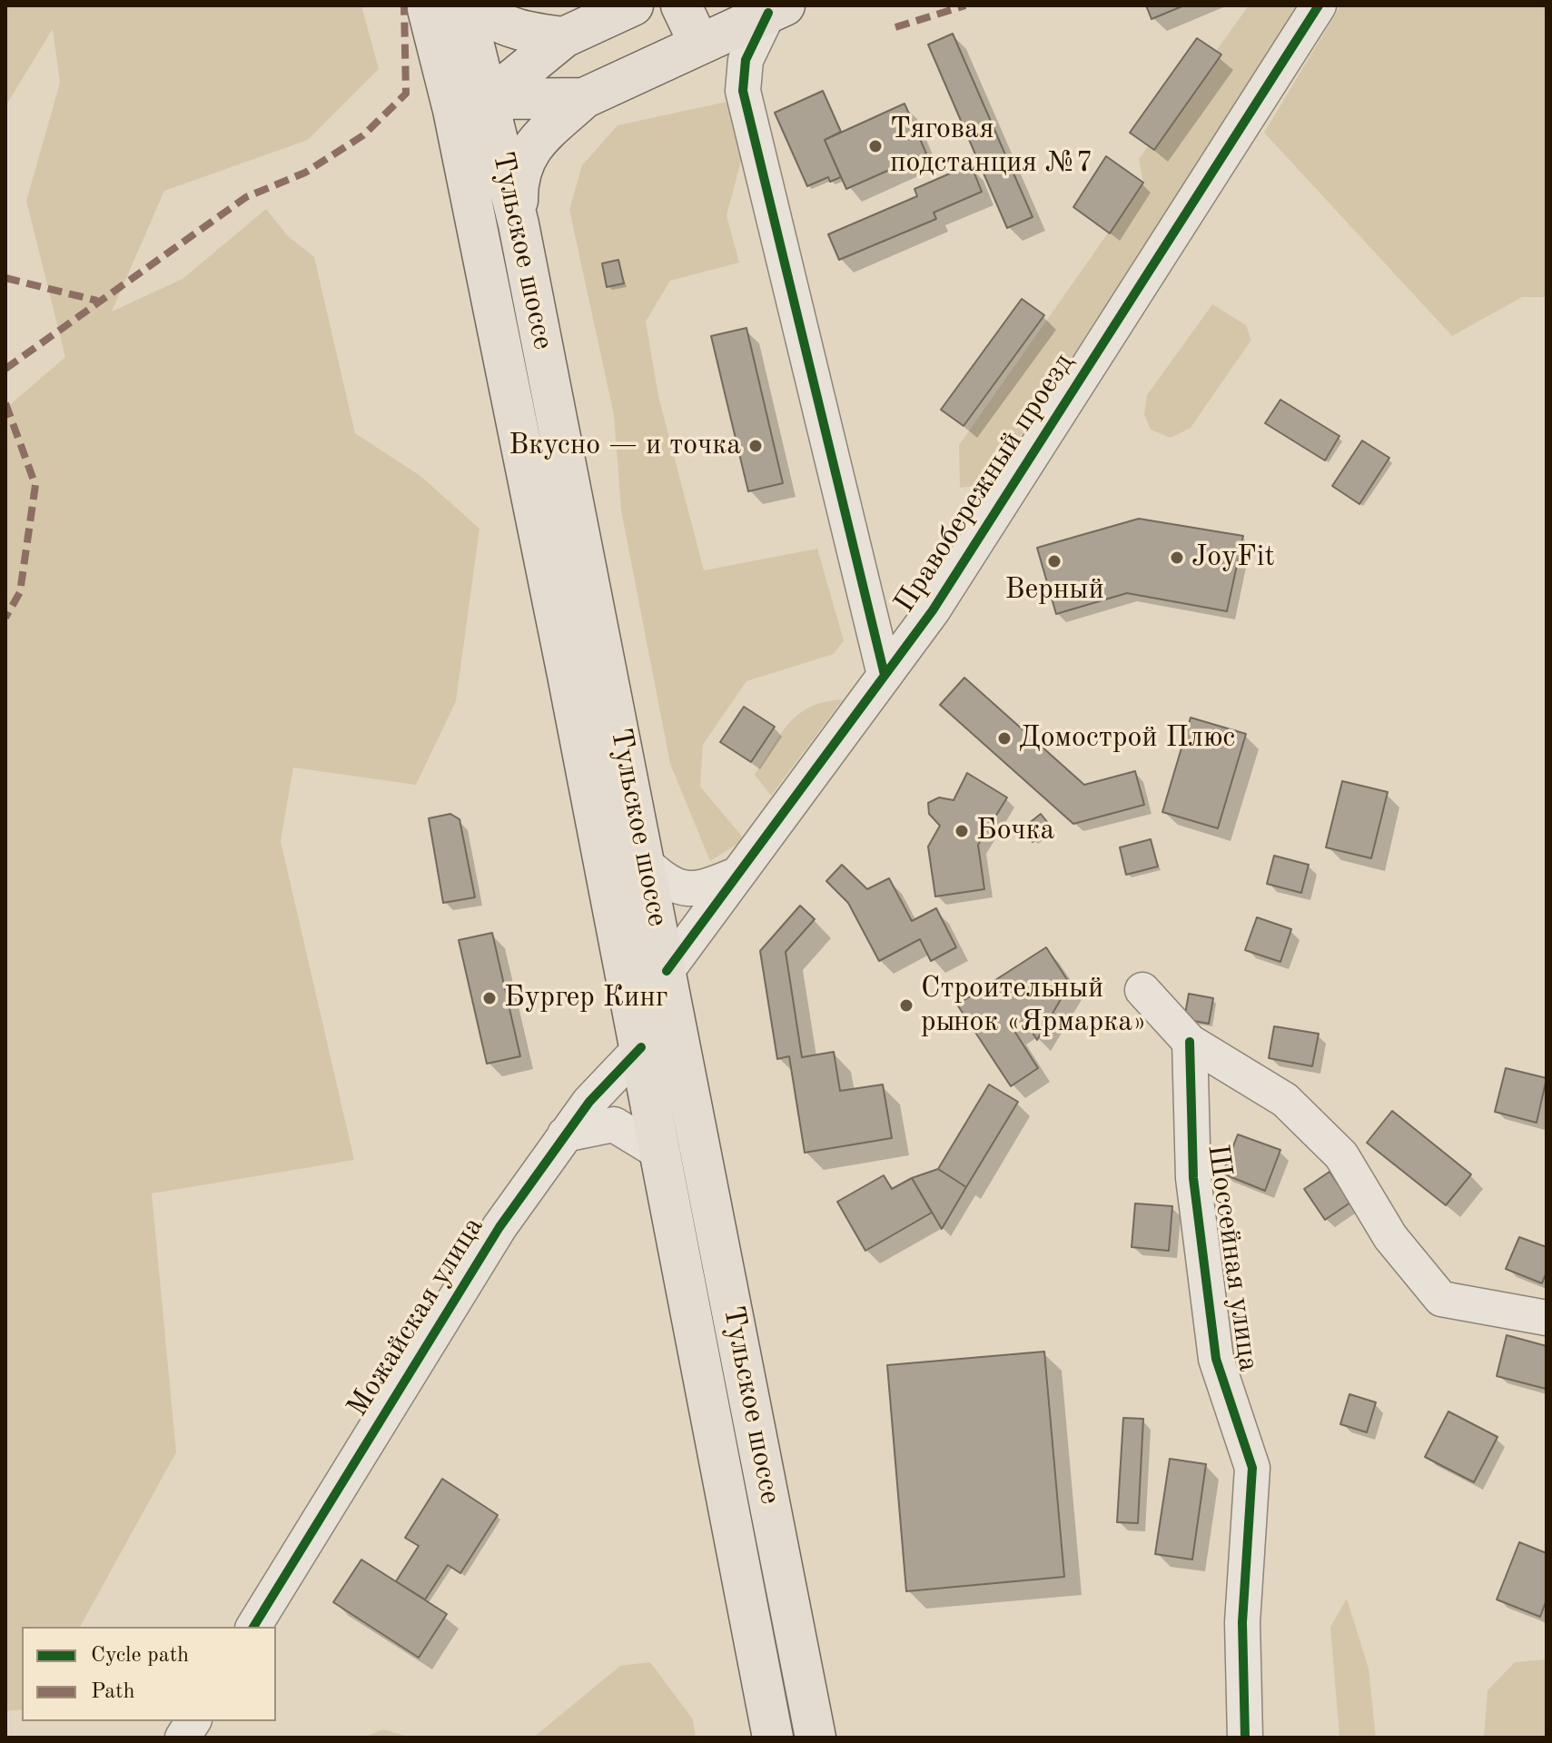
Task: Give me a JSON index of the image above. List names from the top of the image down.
{
  "streets": {
    "main road": ["Тульское шоссе"],
    "street": ["Правобережный проезд", "Шоссейная улица", "Можайская улица"]
  },
  "crossings": [
    ["Тульское шоссе", "Правобережный проезд"],
    ["Тульское шоссе", "Можайская улица"]
  ],
  "places": [
    "Тяговая подстанция №7",
    "Вкусно — и точка",
    "JoyFit",
    "Верный",
    "Домострой Плюс",
    "Бочка",
    "Бургер Кинг",
    "Строительный рынок «Ярмарка»"
  ],
  "legend": ["Cycle path", "Path"]
}
